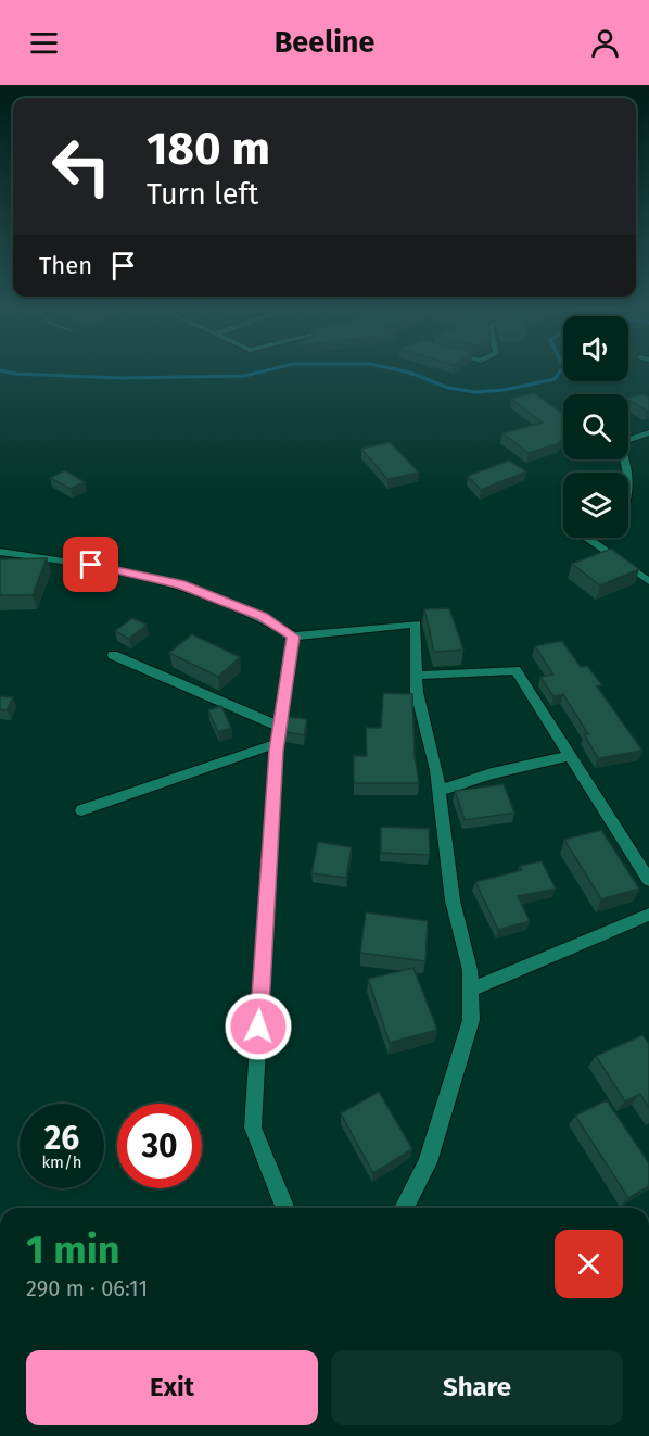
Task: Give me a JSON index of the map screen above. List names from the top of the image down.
{
  "page": {
    "header": "Beeline",
    "turn": ["180 m", "Turn left"],
    "then": "Then",
    "speed": "26 km/h",
    "limit": "30",
    "heading": ["1 min", "290 m · 06:11"],
    "buttons": ["Exit", "Share"]
  }
}
